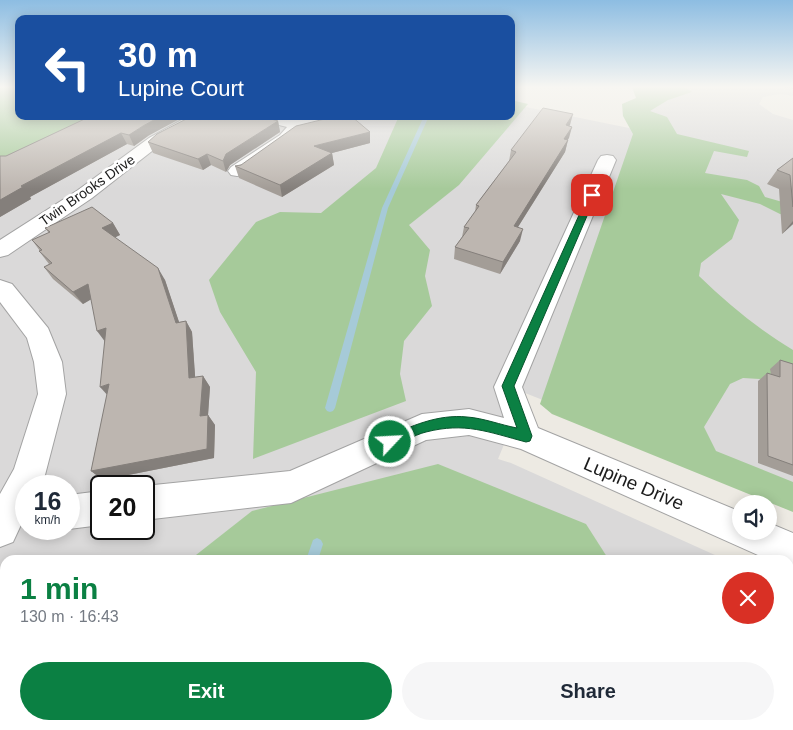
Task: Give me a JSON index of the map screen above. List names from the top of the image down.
{
  "streets": {
    "street": ["Twin Brooks Drive", "Lupine Drive"]
  },
  "page": {
    "turn": ["30 m", "Lupine Court"],
    "speed": "16 km/h",
    "limit": "20",
    "heading": ["1 min", "130 m · 16:43"],
    "buttons": ["Exit", "Share"]
  }
}
